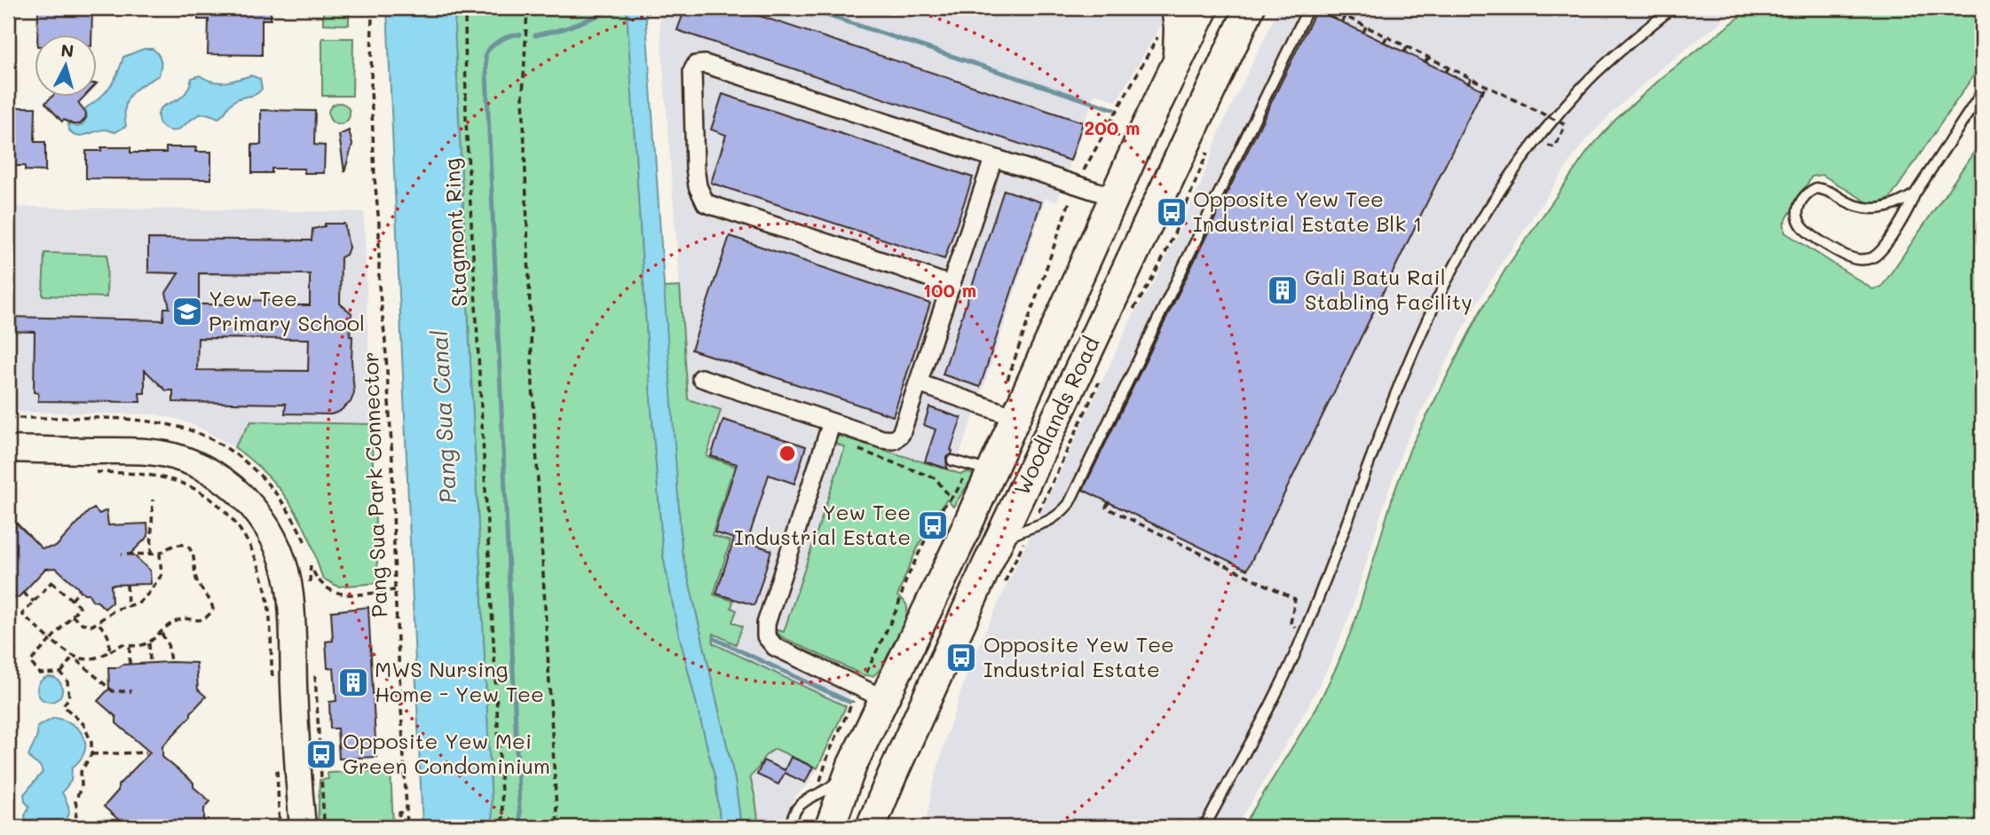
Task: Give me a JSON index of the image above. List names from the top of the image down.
{
  "streets": {
    "main road": ["Woodlands Road"],
    "path": ["Stagmont Ring", "Pang Sua Park Connector"]
  },
  "water": ["Pang Sua Canal"],
  "places": {
    "bus stop": [
      "Opposite Yew Tee Industrial Estate Blk 1",
      "Yew Tee Industrial Estate",
      "Opposite Yew Tee Industrial Estate",
      "Opposite Yew Mei Green Condominium"
    ],
    "building": ["Gali Batu Rail Stabling Facility", "MWS Nursing Home - Yew Tee"],
    "school or university": ["Yew Tee Primary School"]
  },
  "north": "top",
  "rings": ["200 m", "100 m"]
}
